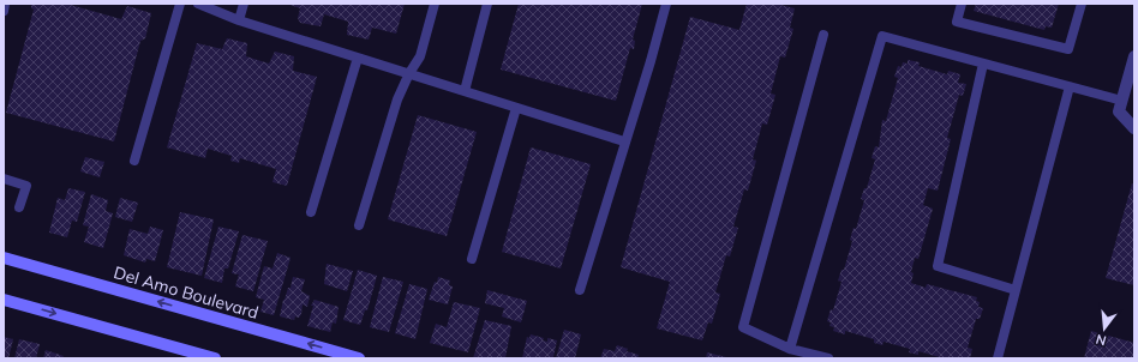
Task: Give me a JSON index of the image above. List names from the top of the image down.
{
  "streets": {
    "main road": ["Del Amo Boulevard"]
  },
  "north": "bottom"
}
